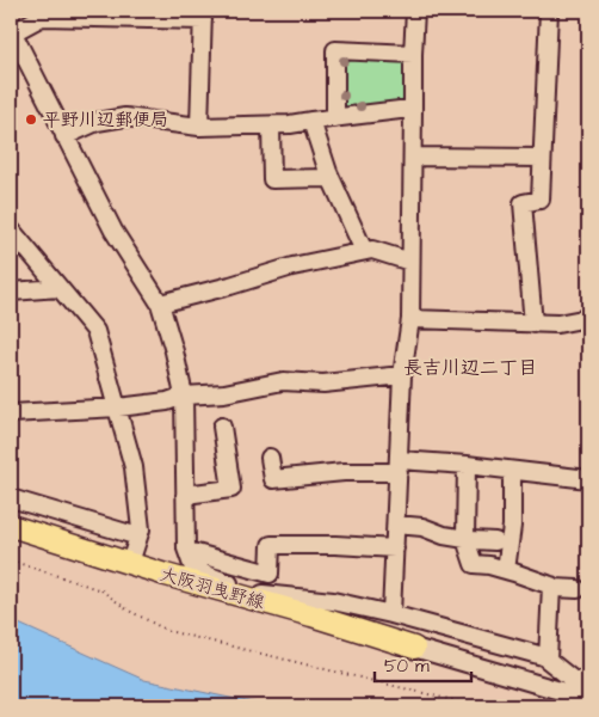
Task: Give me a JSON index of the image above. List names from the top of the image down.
{
  "streets": {
    "main road": ["大阪羽曳野線"]
  },
  "districts": ["長吉川辺二丁目"],
  "places": ["平野川辺郵便局"],
  "scale_bar": "50 m"
}
